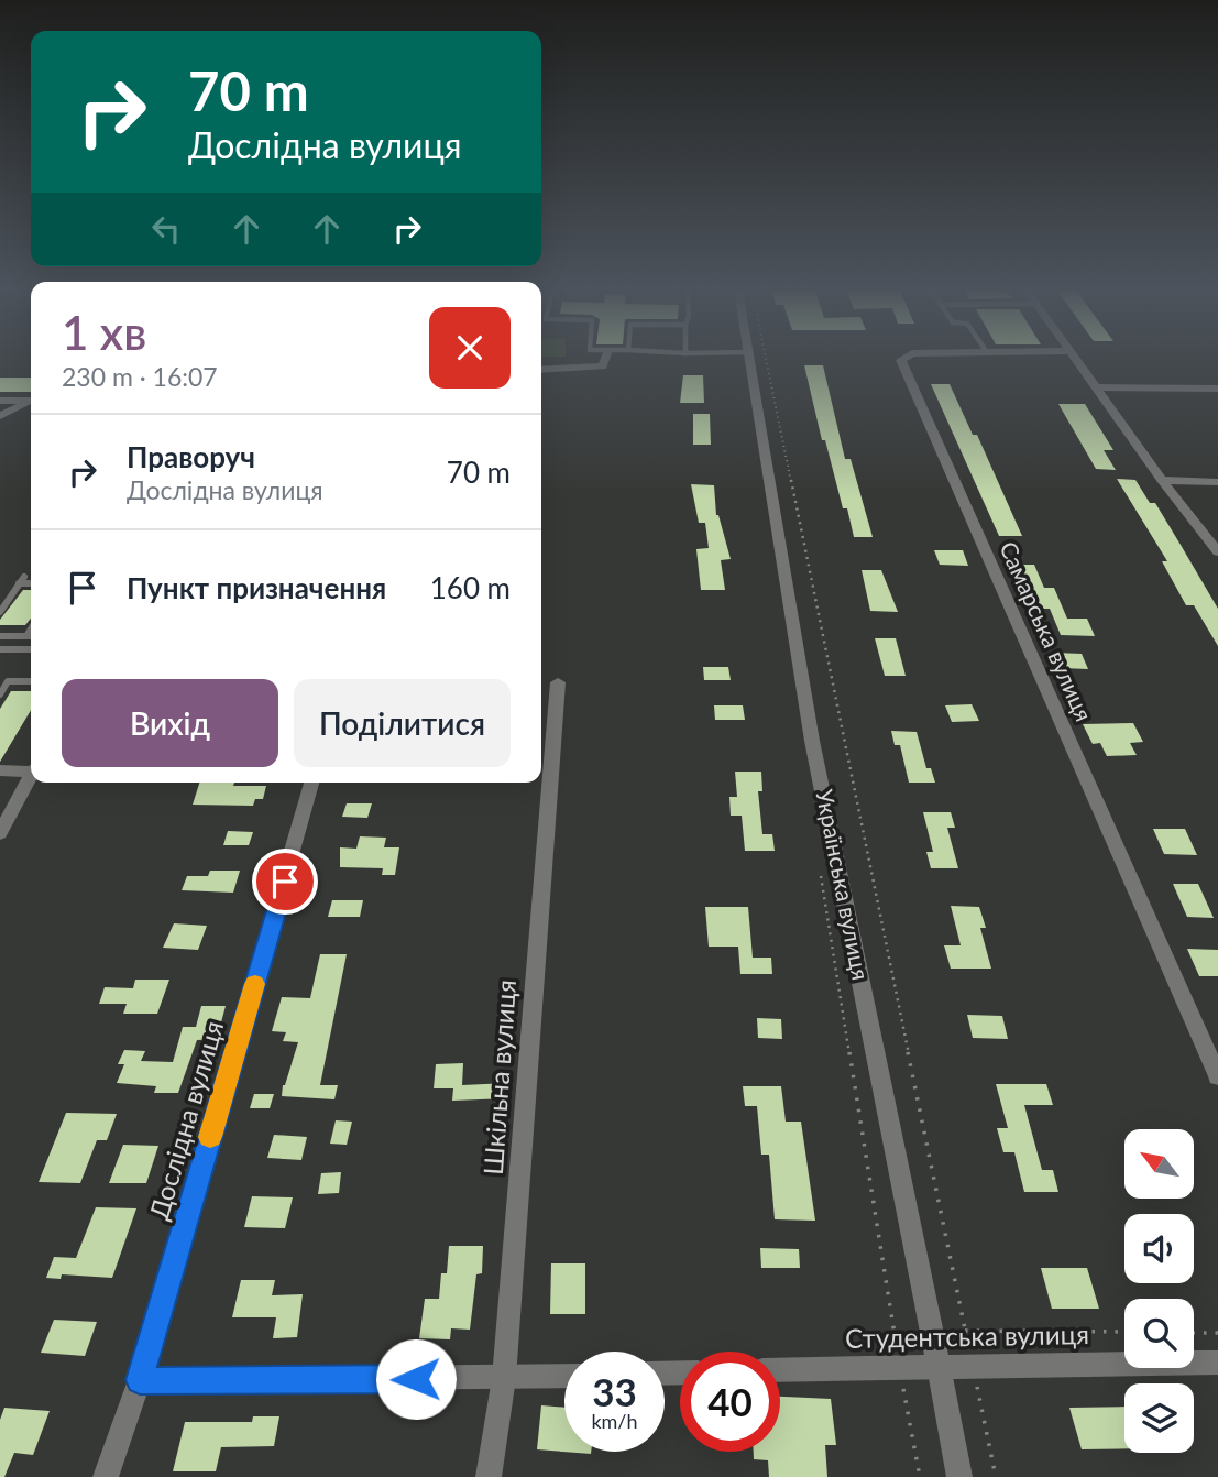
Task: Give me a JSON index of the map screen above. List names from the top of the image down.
{
  "streets": {
    "street": [
      "Самарська вулиця",
      "Українська вулиця",
      "Шкільна вулиця",
      "Дослідна вулиця",
      "Студентська вулиця"
    ]
  },
  "crossings": [
    ["Українська вулиця", "Студентська вулиця"]
  ],
  "north": "top left",
  "page": {
    "turn": ["70 m", "Дослідна вулиця"],
    "heading": ["1 хв", "230 m · 16:07"],
    "list": [
      {
        "name": "Праворуч",
        "note": "Дослідна вулиця",
        "value": "70 m"
      },
      {
        "name": "Пункт призначення",
        "value": "160 m"
      }
    ],
    "buttons": ["Вихід", "Поділитися"],
    "speed": "33 km/h",
    "limit": "40"
  }
}
